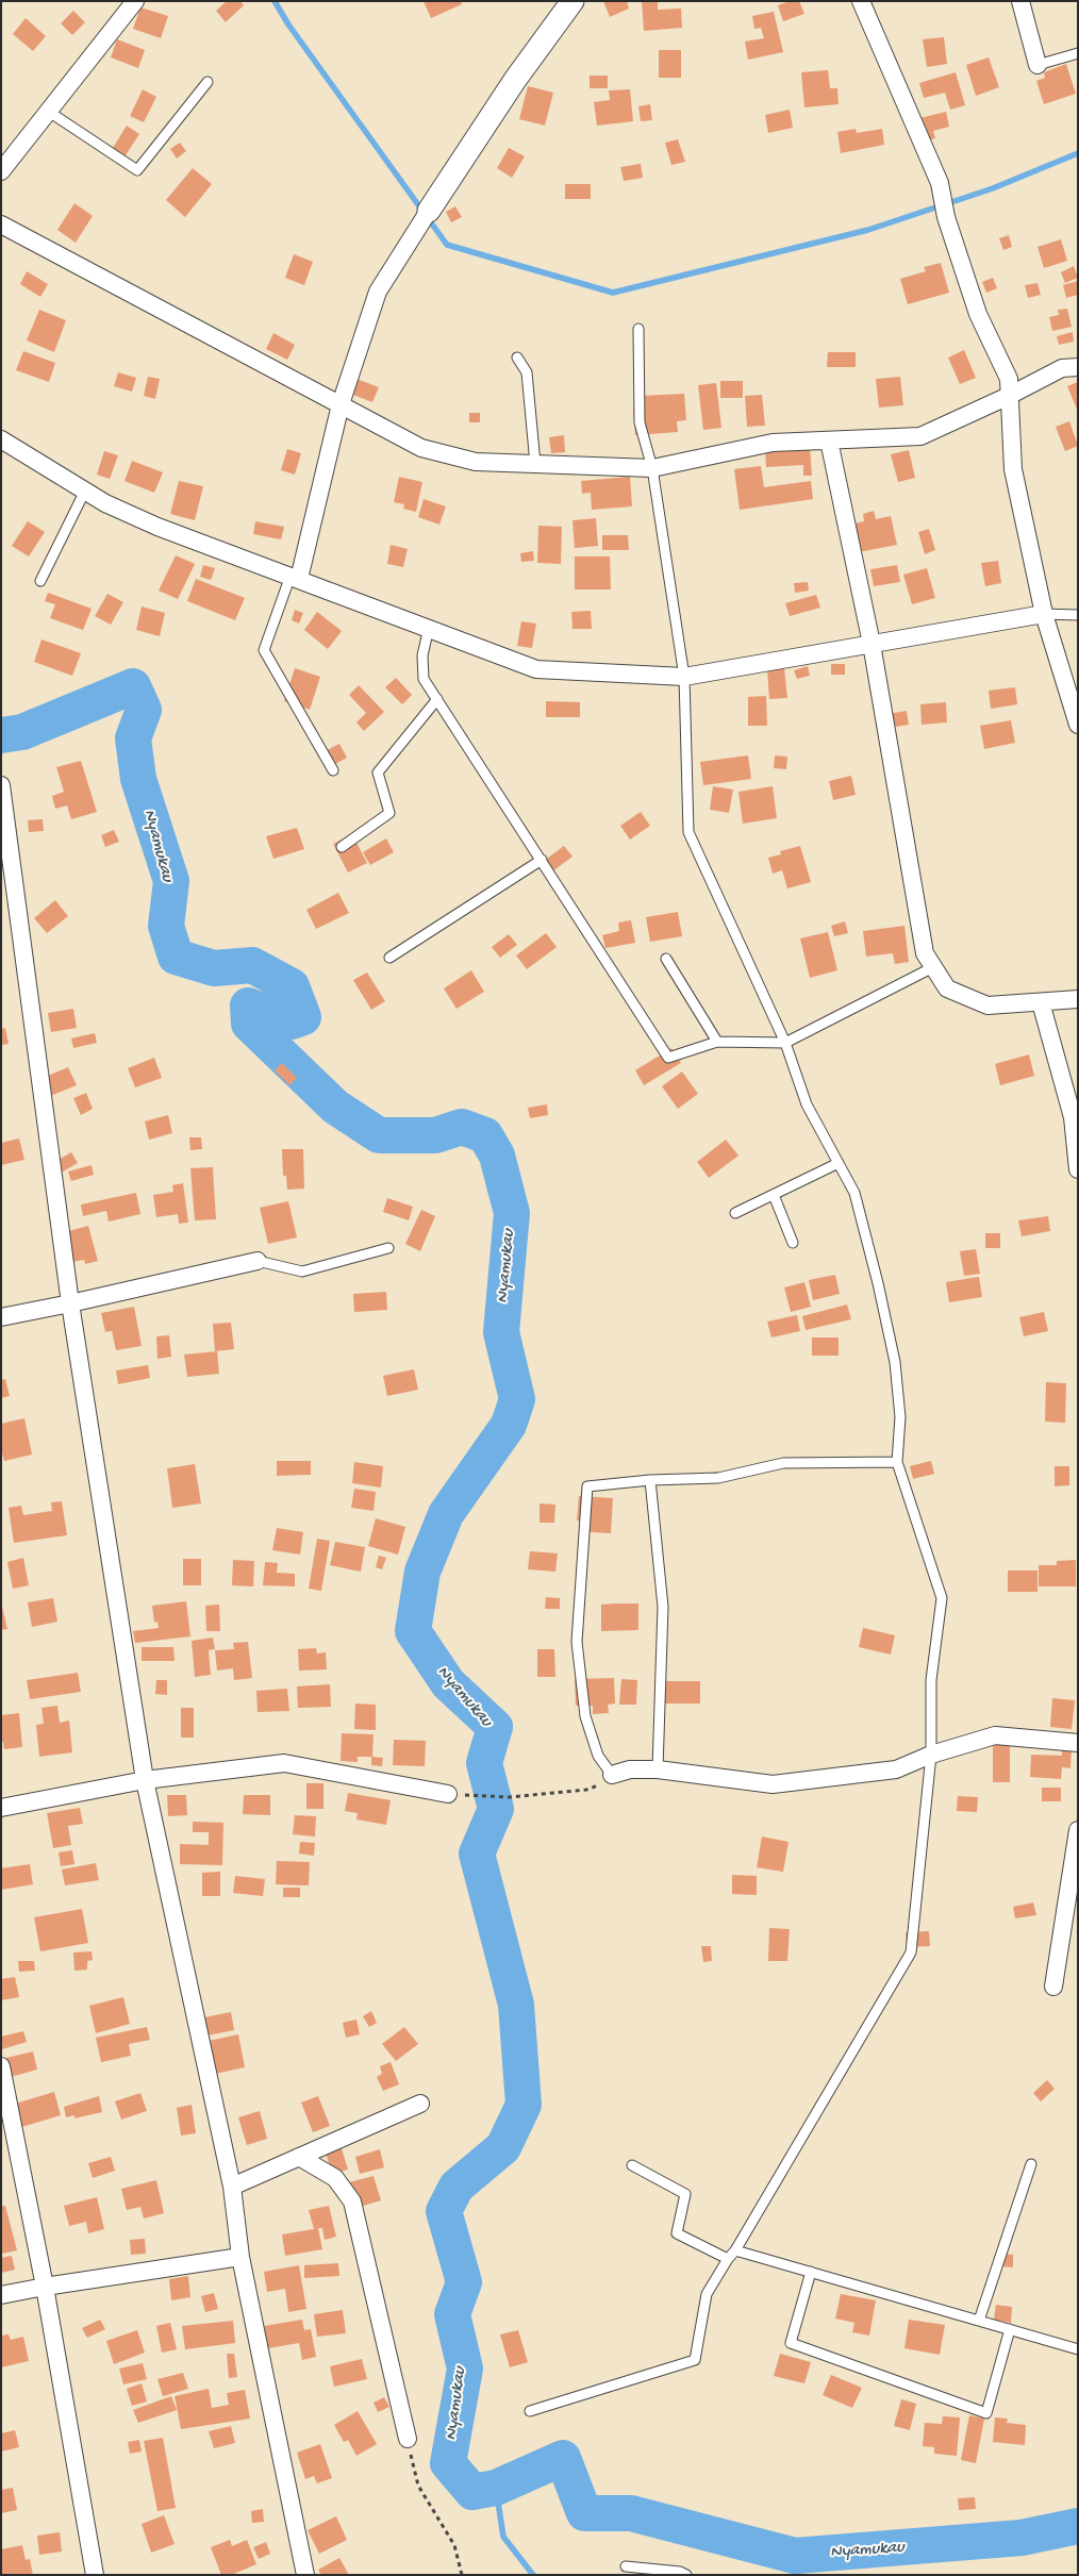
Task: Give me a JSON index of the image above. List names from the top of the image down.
{
  "water": ["Nyamukau"]
}
